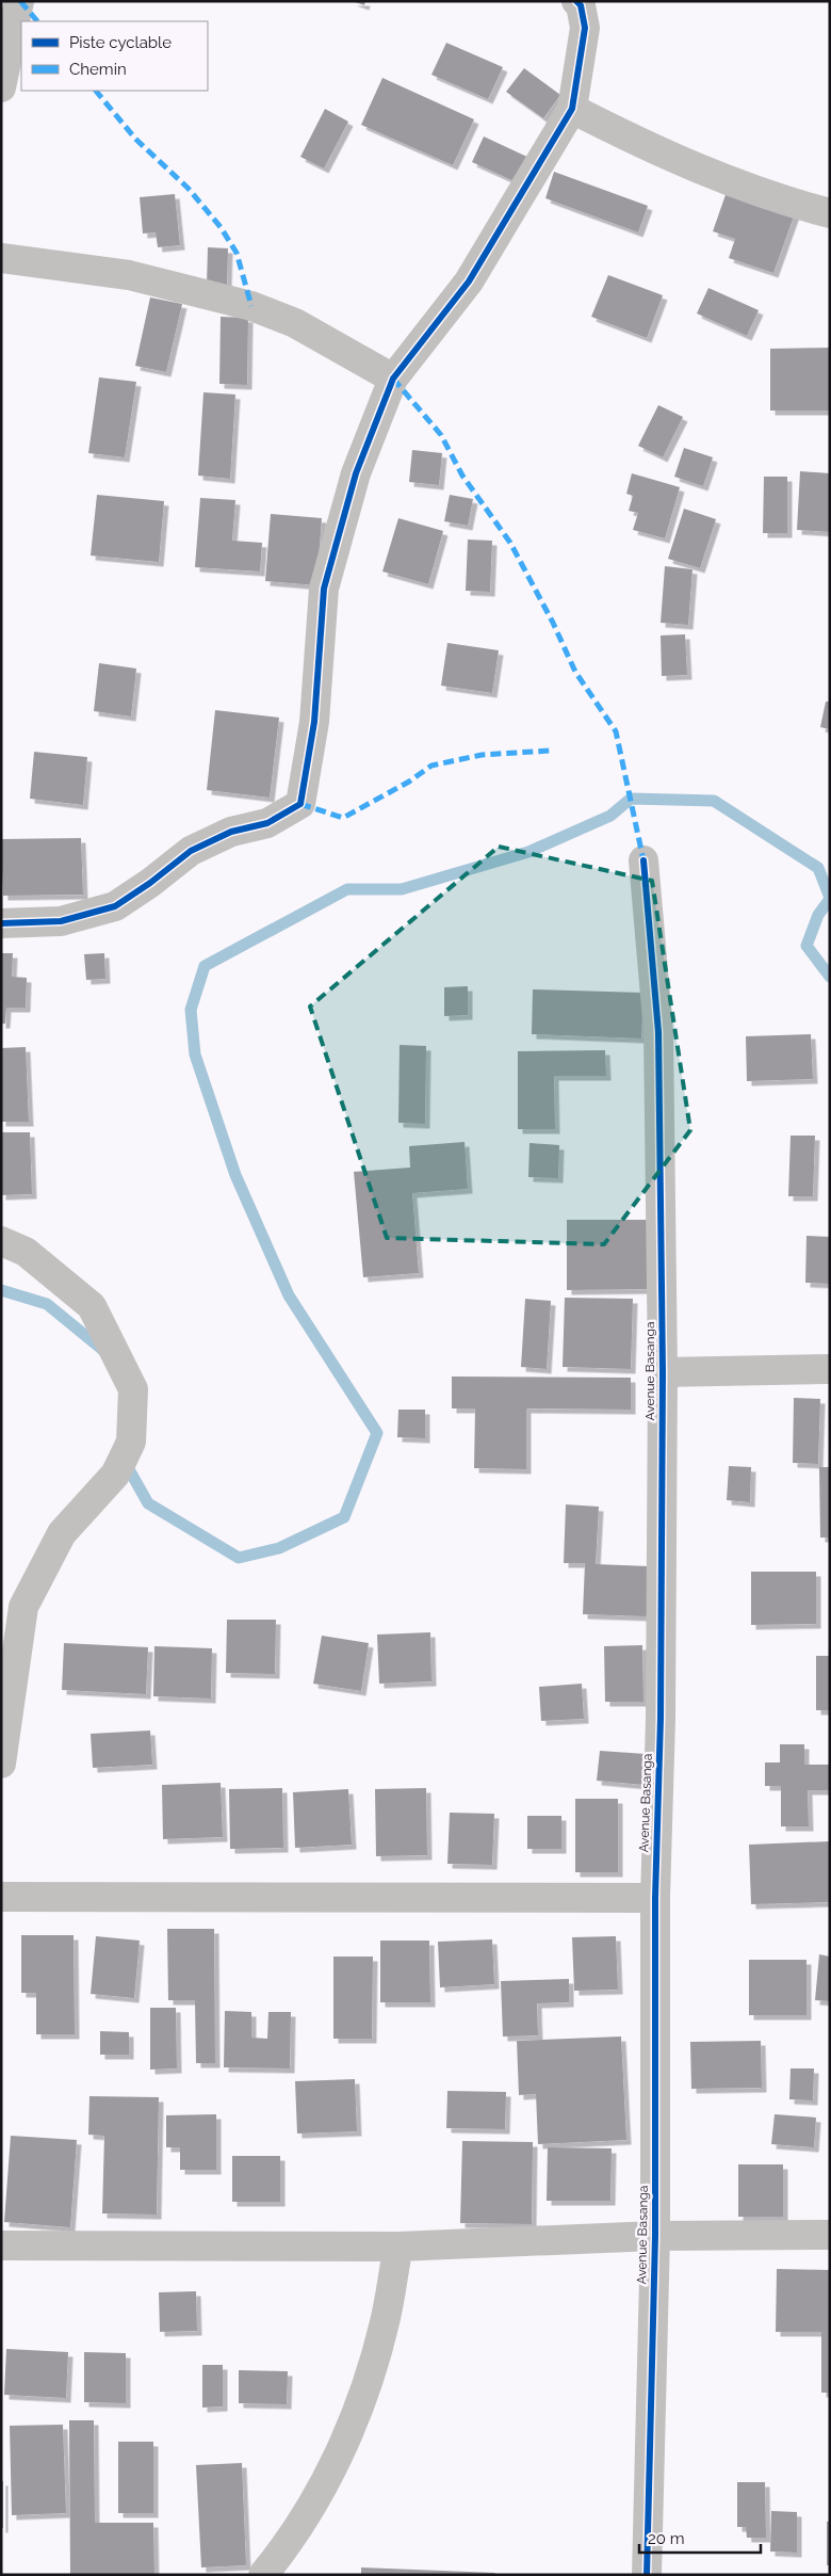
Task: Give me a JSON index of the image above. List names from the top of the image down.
{
  "streets": {
    "street": ["Avenue Basanga"]
  },
  "legend": ["Piste cyclable", "Chemin"],
  "scale_bar": "20 m"
}
